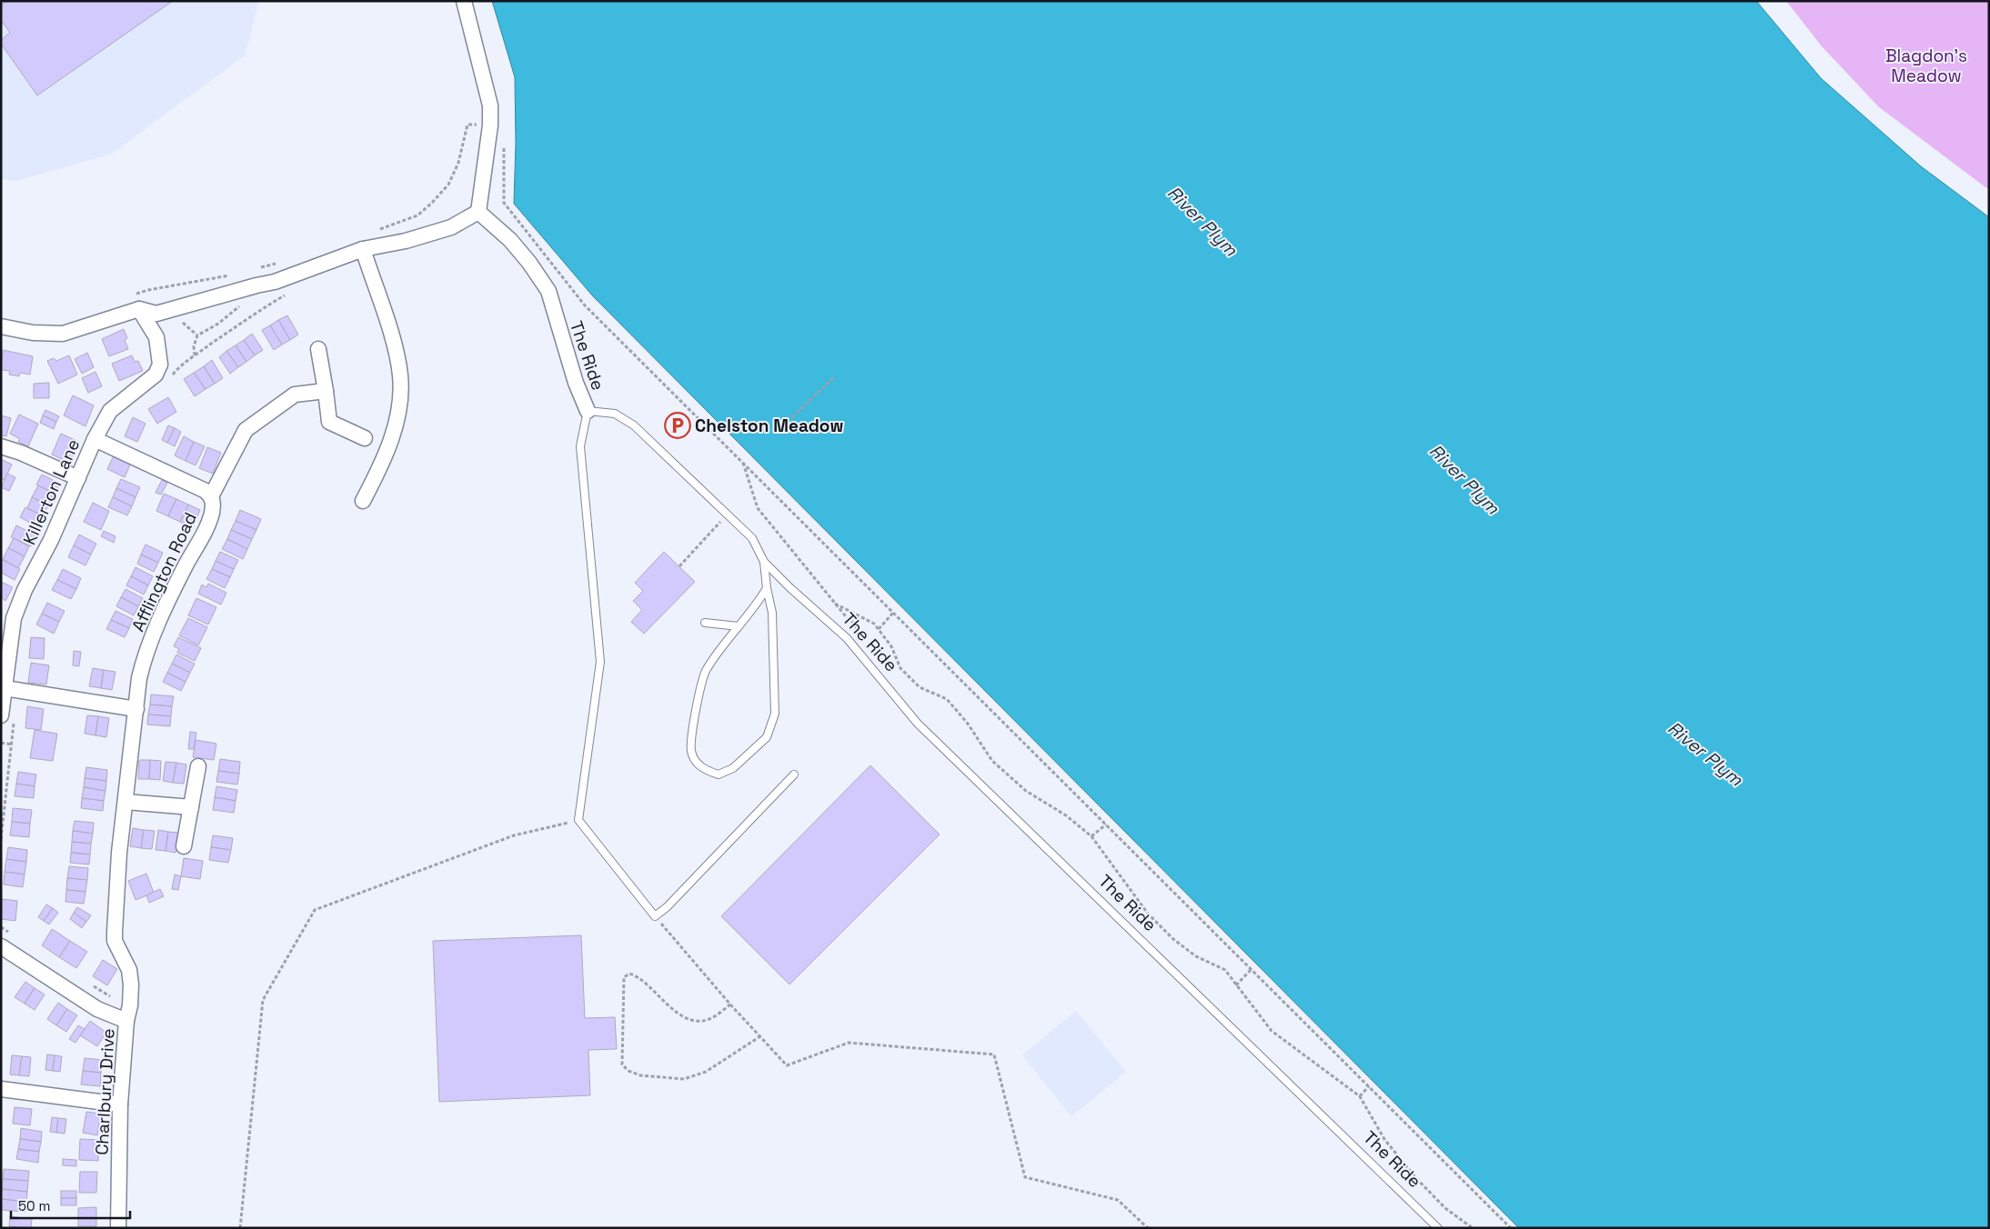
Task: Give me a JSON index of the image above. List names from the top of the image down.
{
  "streets": {
    "street": [
      "The Ride",
      "Killerton Lane",
      "Afflington Road",
      "Charlbury Drive"
    ]
  },
  "crossings": [
    ["Killerton Lane", "Afflington Road"],
    ["Afflington Road", "Charlbury Drive"]
  ],
  "water": ["River Plym"],
  "parks": ["Blagdon's Meadow"],
  "places": {
    "parking": ["Chelston Meadow"]
  },
  "scale_bar": "50 m"
}
